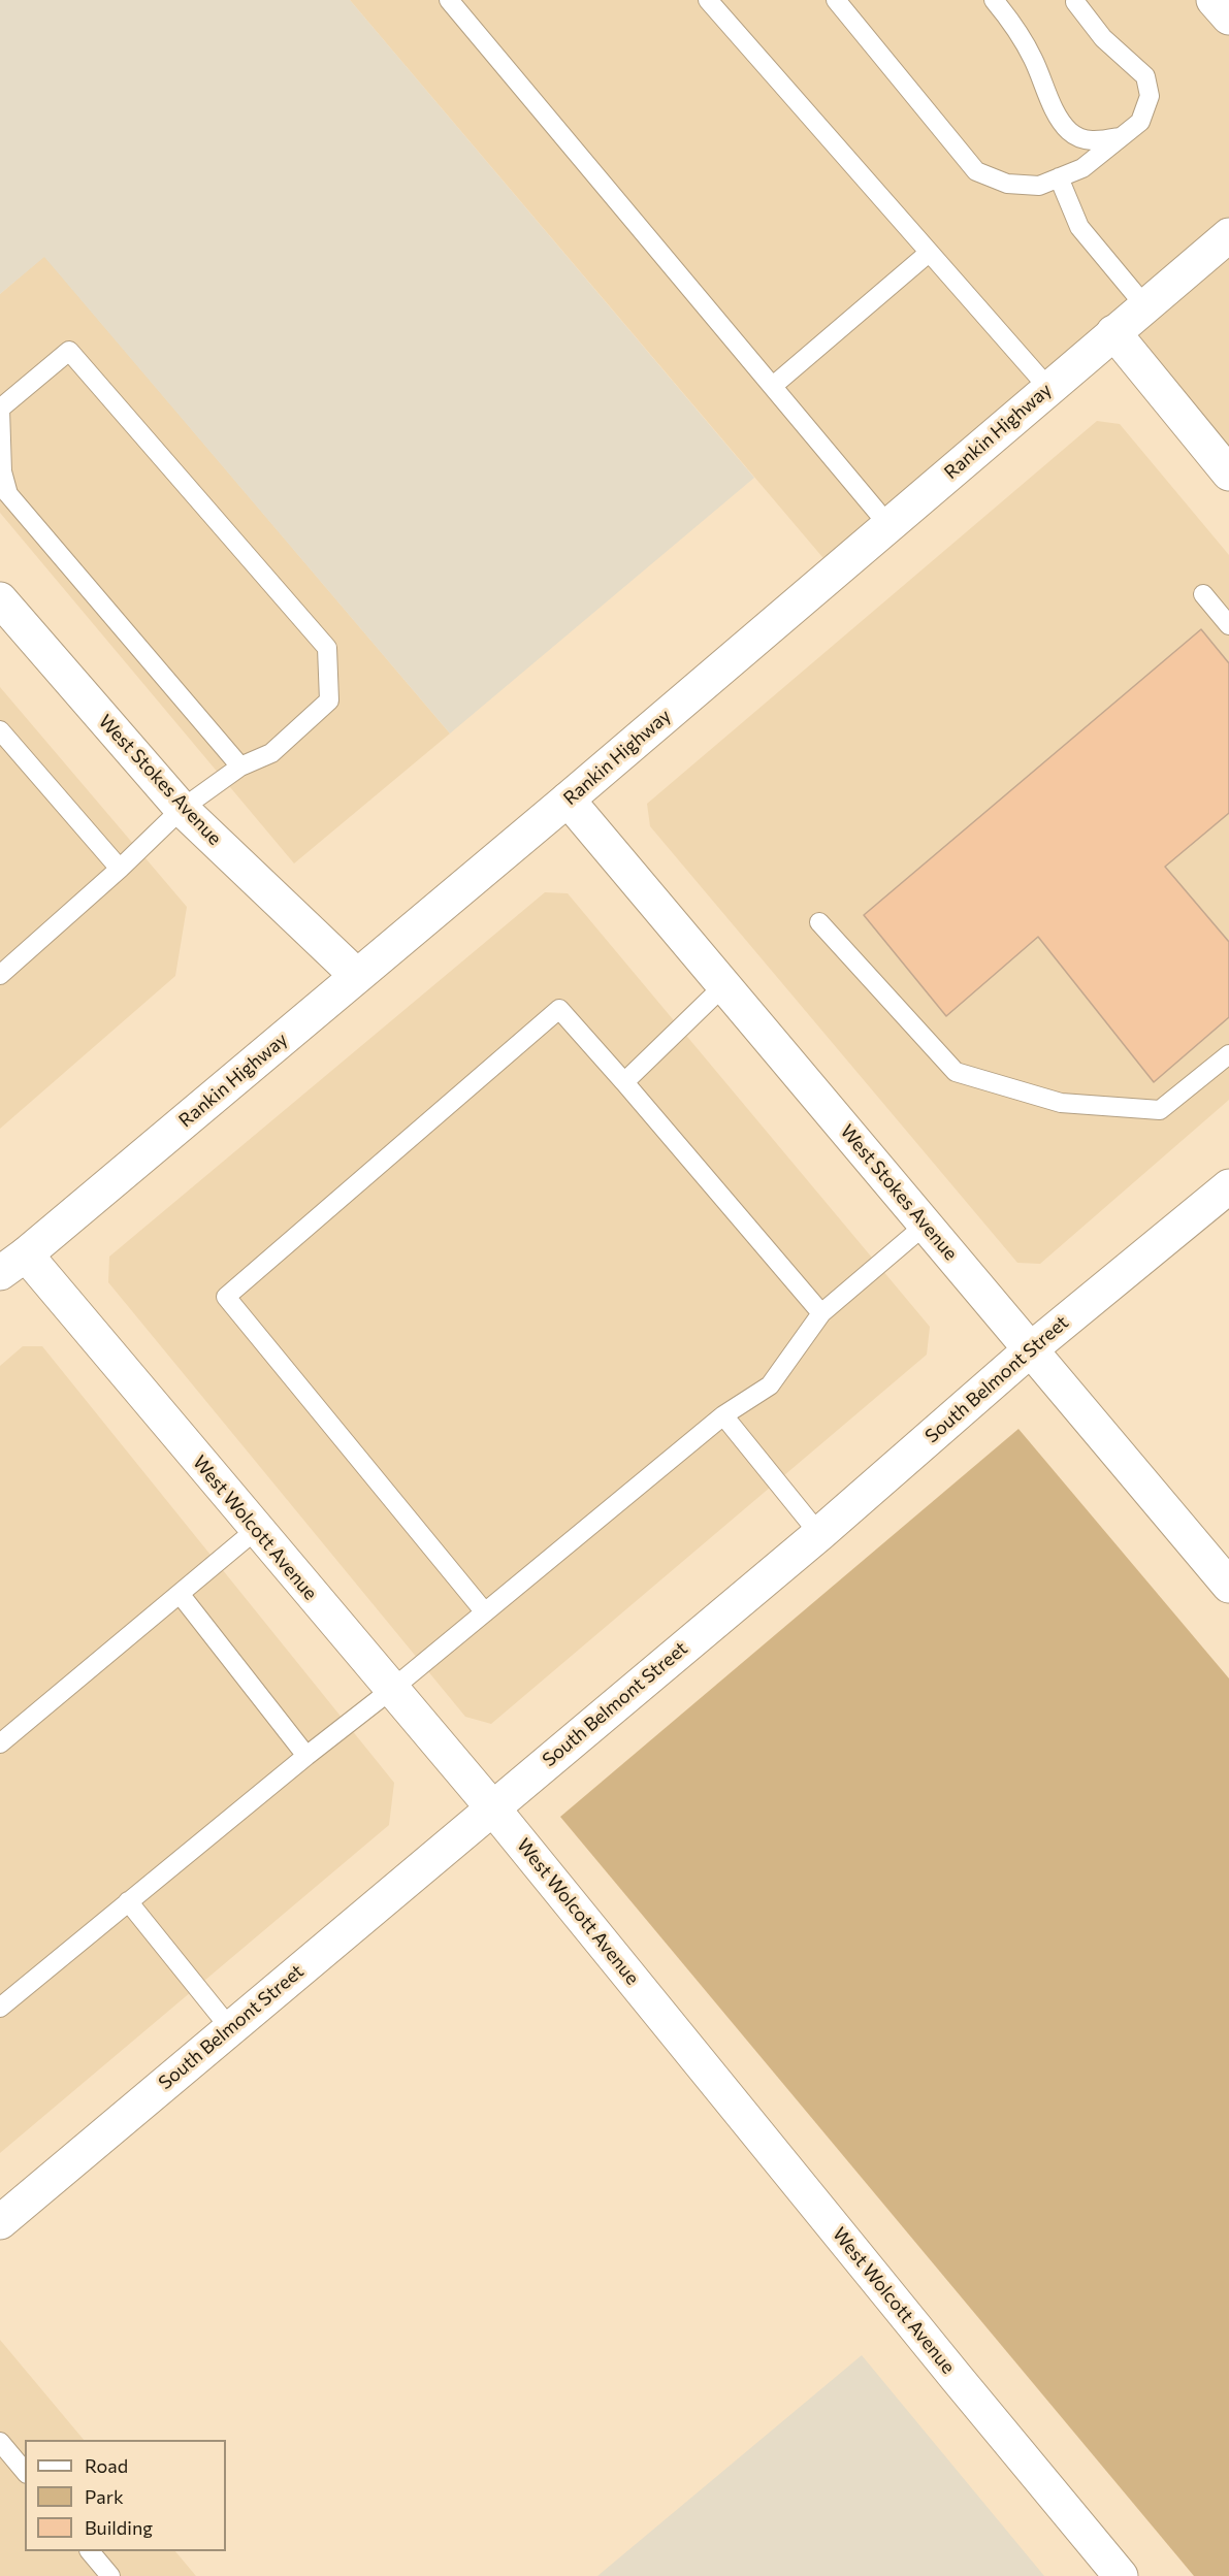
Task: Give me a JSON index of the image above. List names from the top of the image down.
{
  "streets": {
    "main road": [
      "Rankin Highway",
      "West Stokes Avenue",
      "South Belmont Street",
      "West Wolcott Avenue"
    ]
  },
  "crossings": [
    ["Rankin Highway", "West Stokes Avenue"],
    ["Rankin Highway", "West Wolcott Avenue"],
    ["West Stokes Avenue", "South Belmont Street"],
    ["South Belmont Street", "West Wolcott Avenue"]
  ],
  "legend": ["Road", "Park", "Building"]
}
